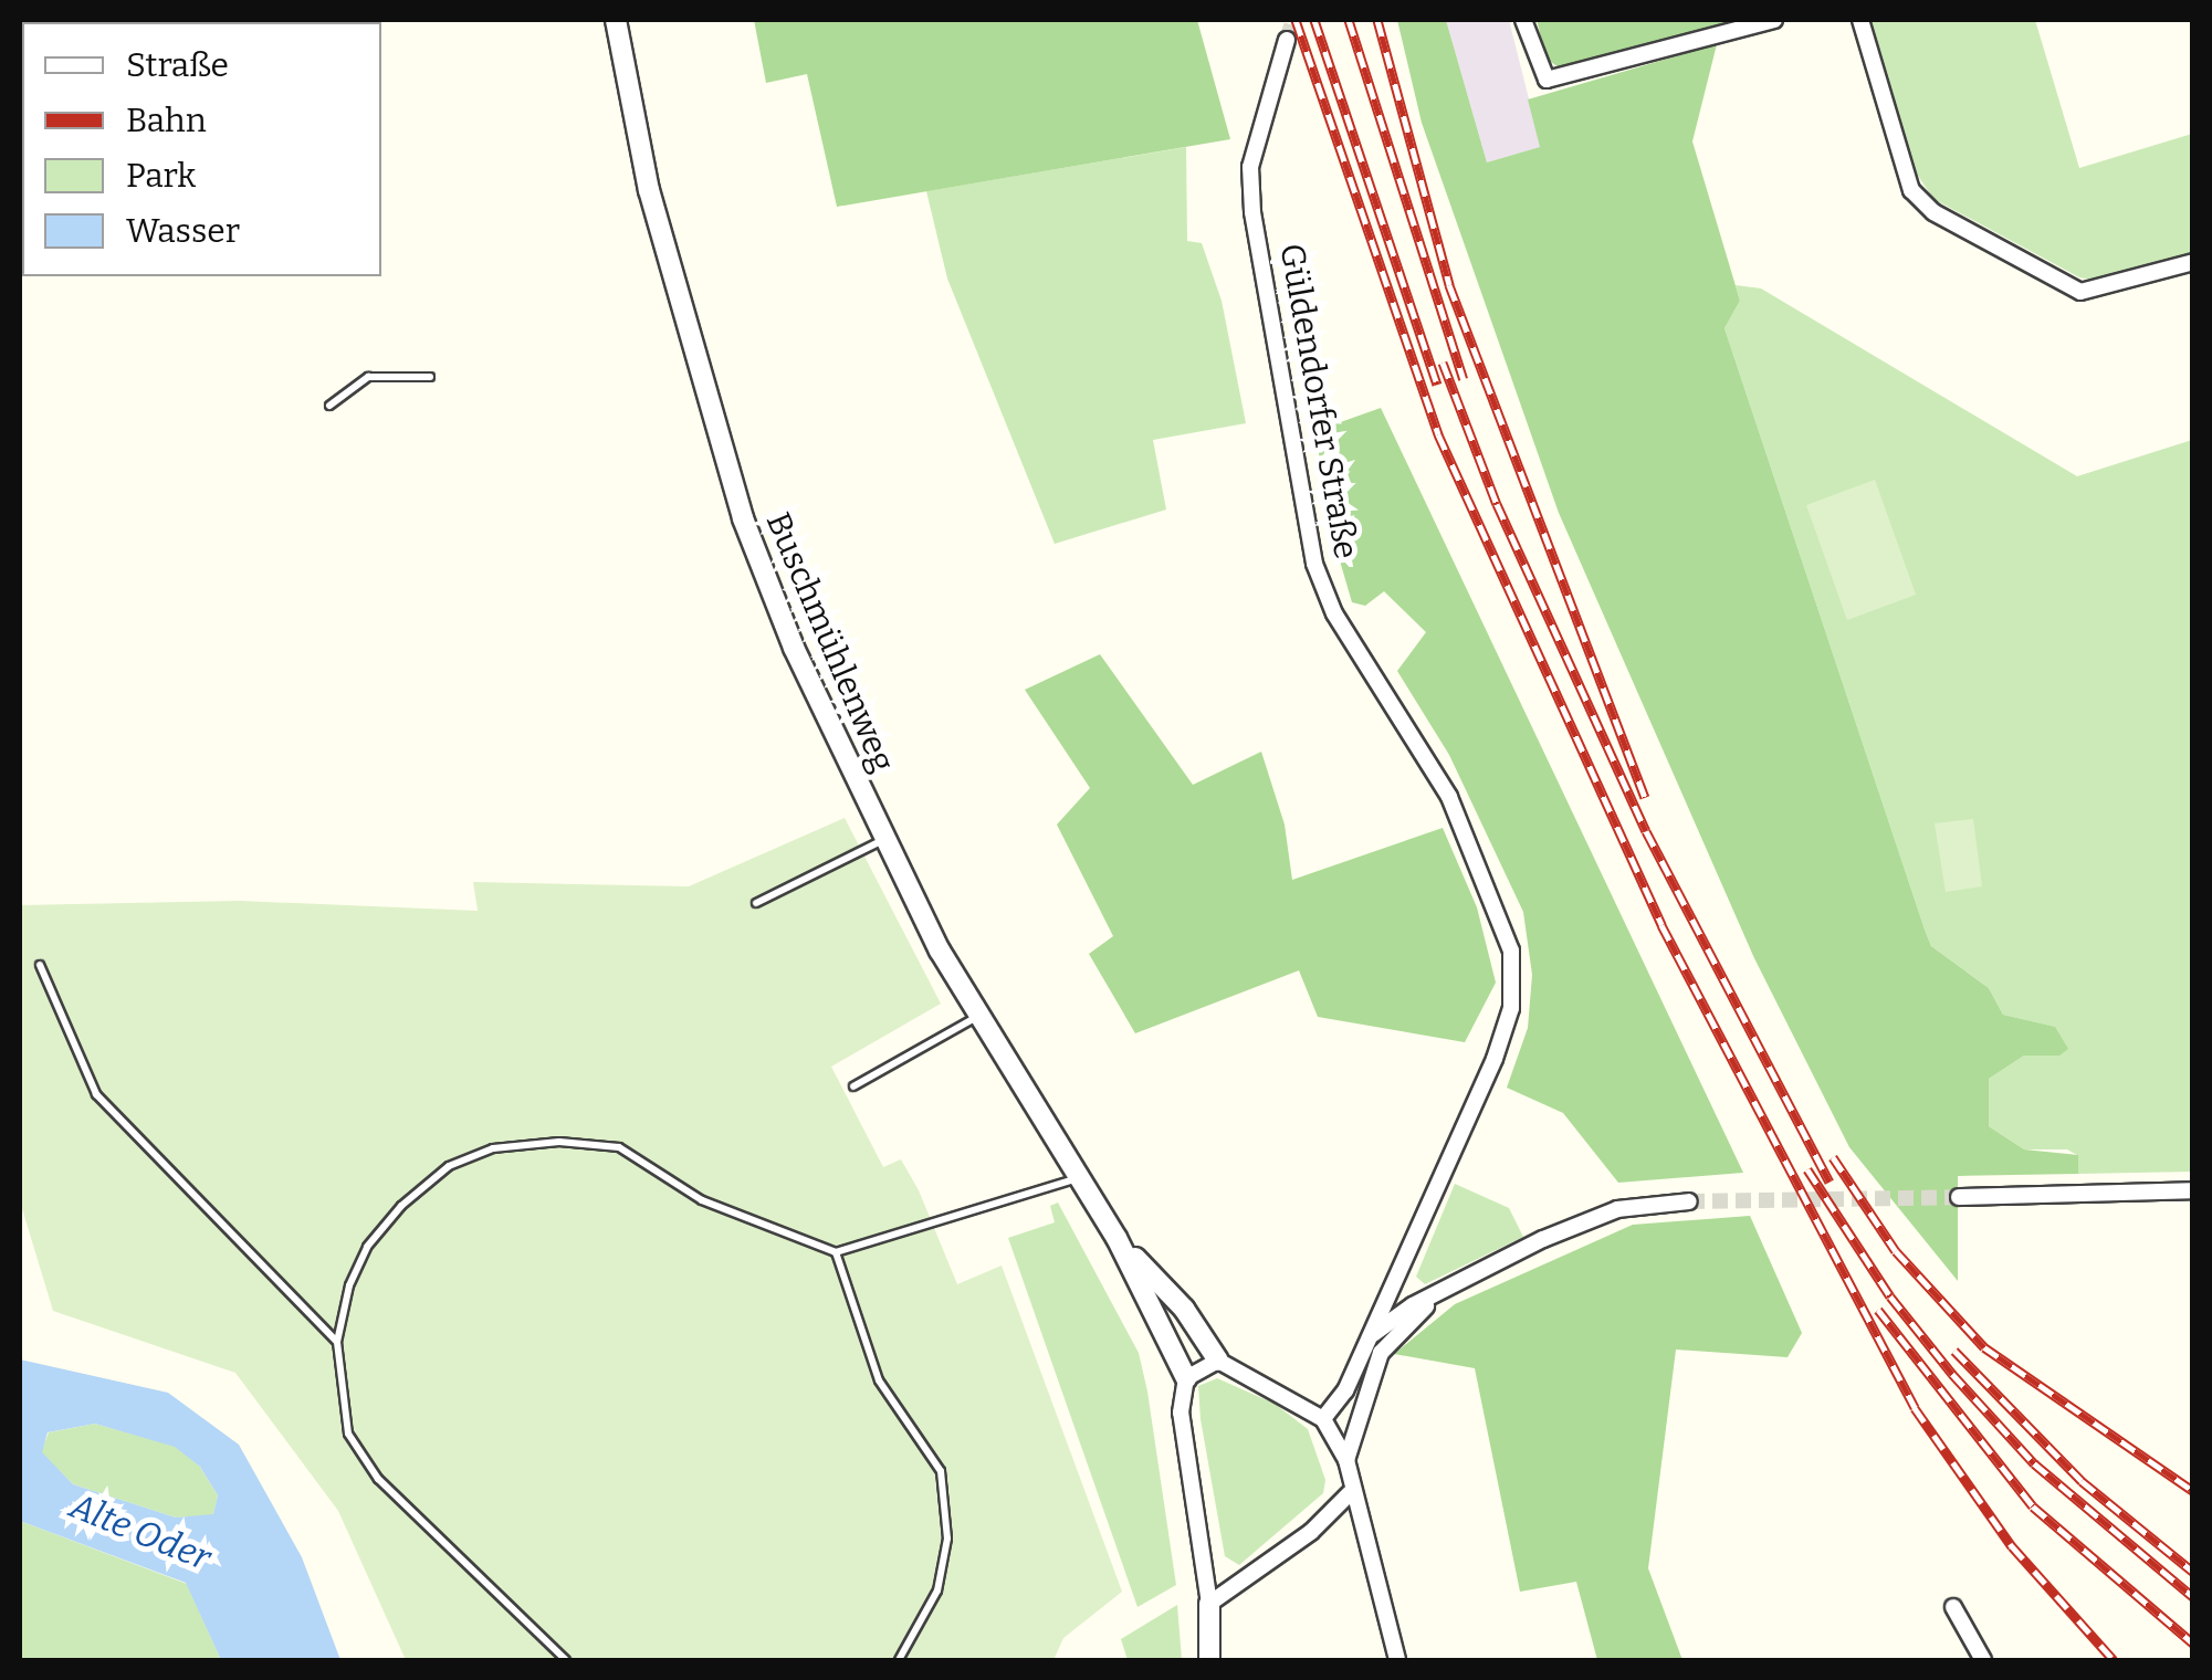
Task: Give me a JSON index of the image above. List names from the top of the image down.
{
  "streets": {
    "street": ["Güldendorfer Straße", "Buschmühlenweg"]
  },
  "water": ["Alte Oder"],
  "legend": [
    "Straße",
    "Bahn",
    "Park",
    "Wasser"
  ]
}
